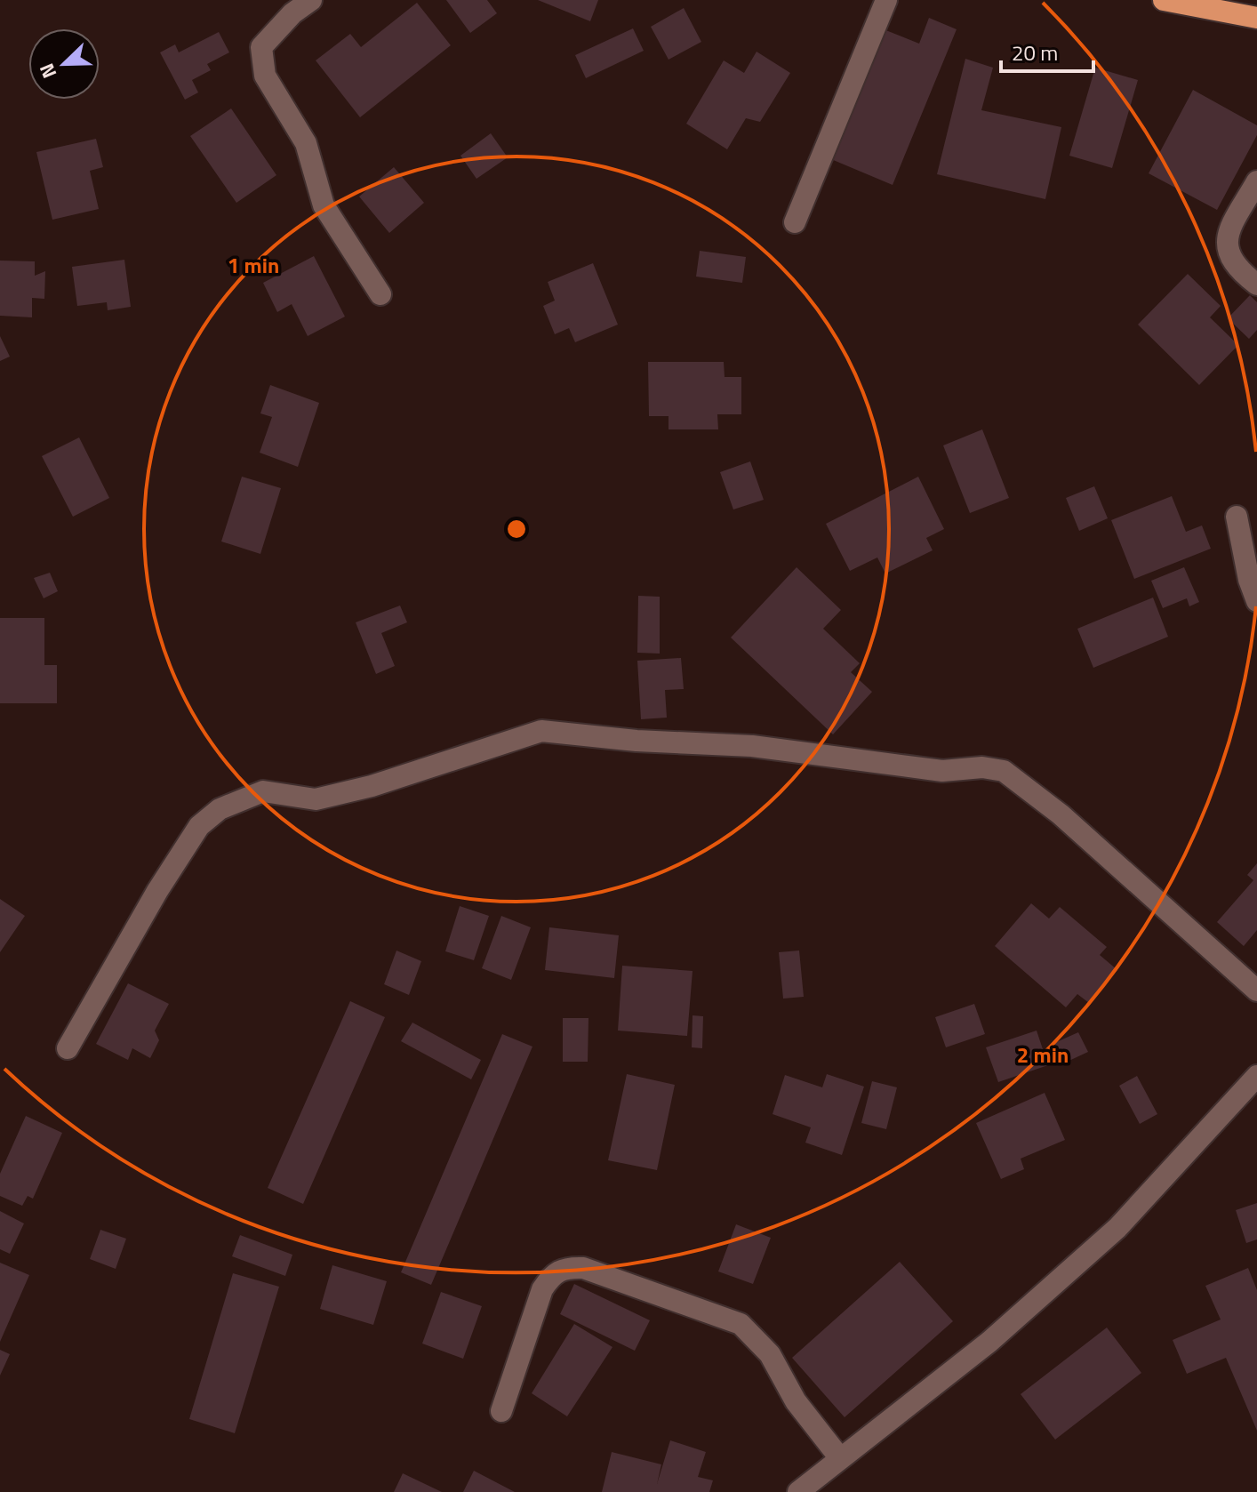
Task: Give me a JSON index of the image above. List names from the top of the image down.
{
  "scale_bar": "20 m",
  "north": "bottom left",
  "rings": ["1 min", "2 min"]
}
